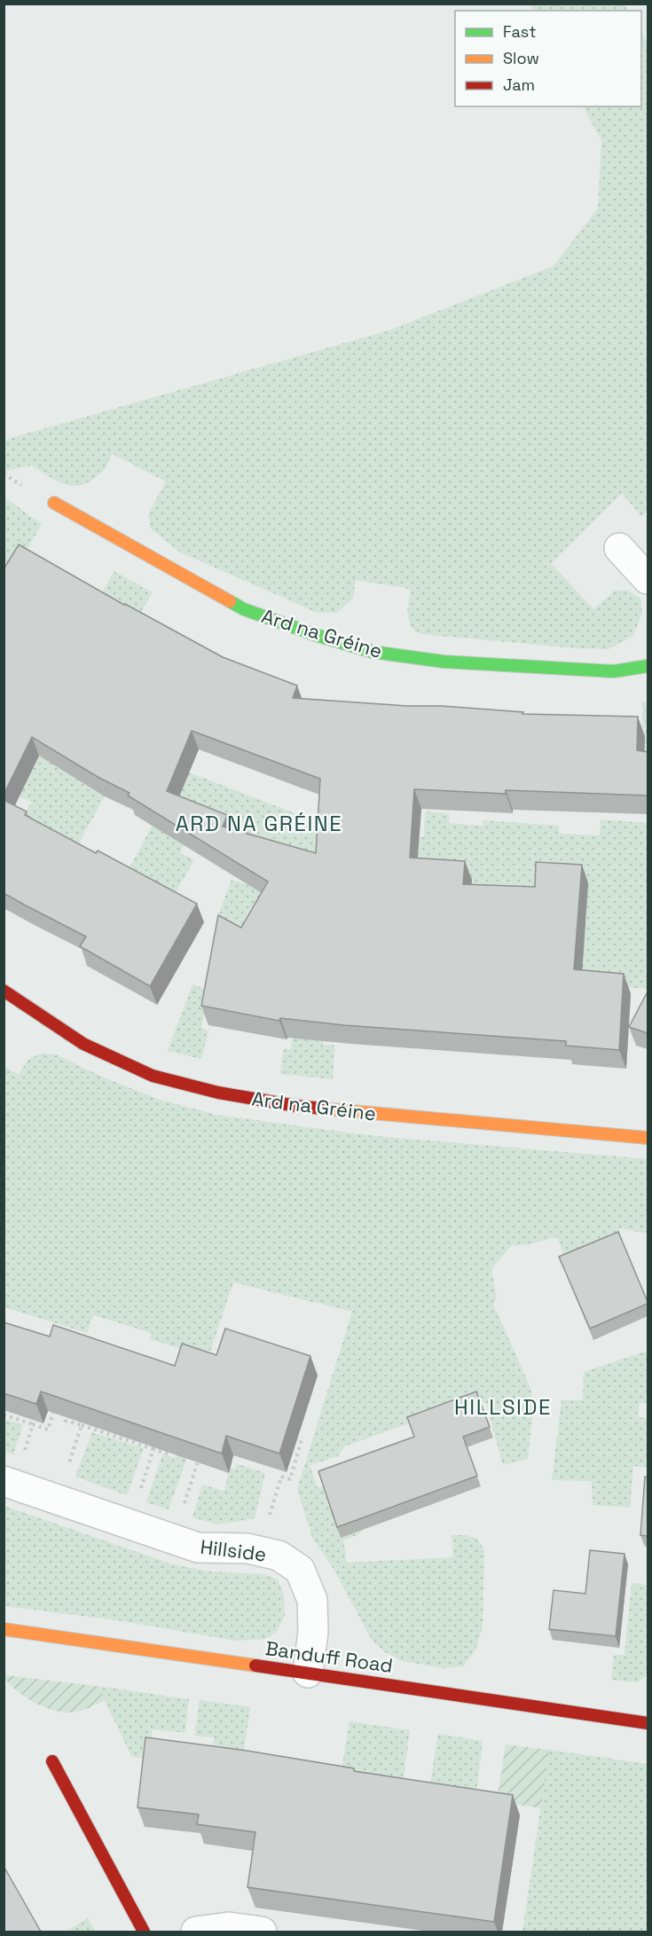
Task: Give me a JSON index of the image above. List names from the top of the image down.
{
  "streets": {
    "street": ["Ard na Gréine", "Hillside", "Banduff Road"]
  },
  "crossings": [
    ["Hillside", "Banduff Road"]
  ],
  "districts": ["ARD NA GRÉINE", "HILLSIDE"],
  "legend": ["Fast", "Slow", "Jam"]
}
